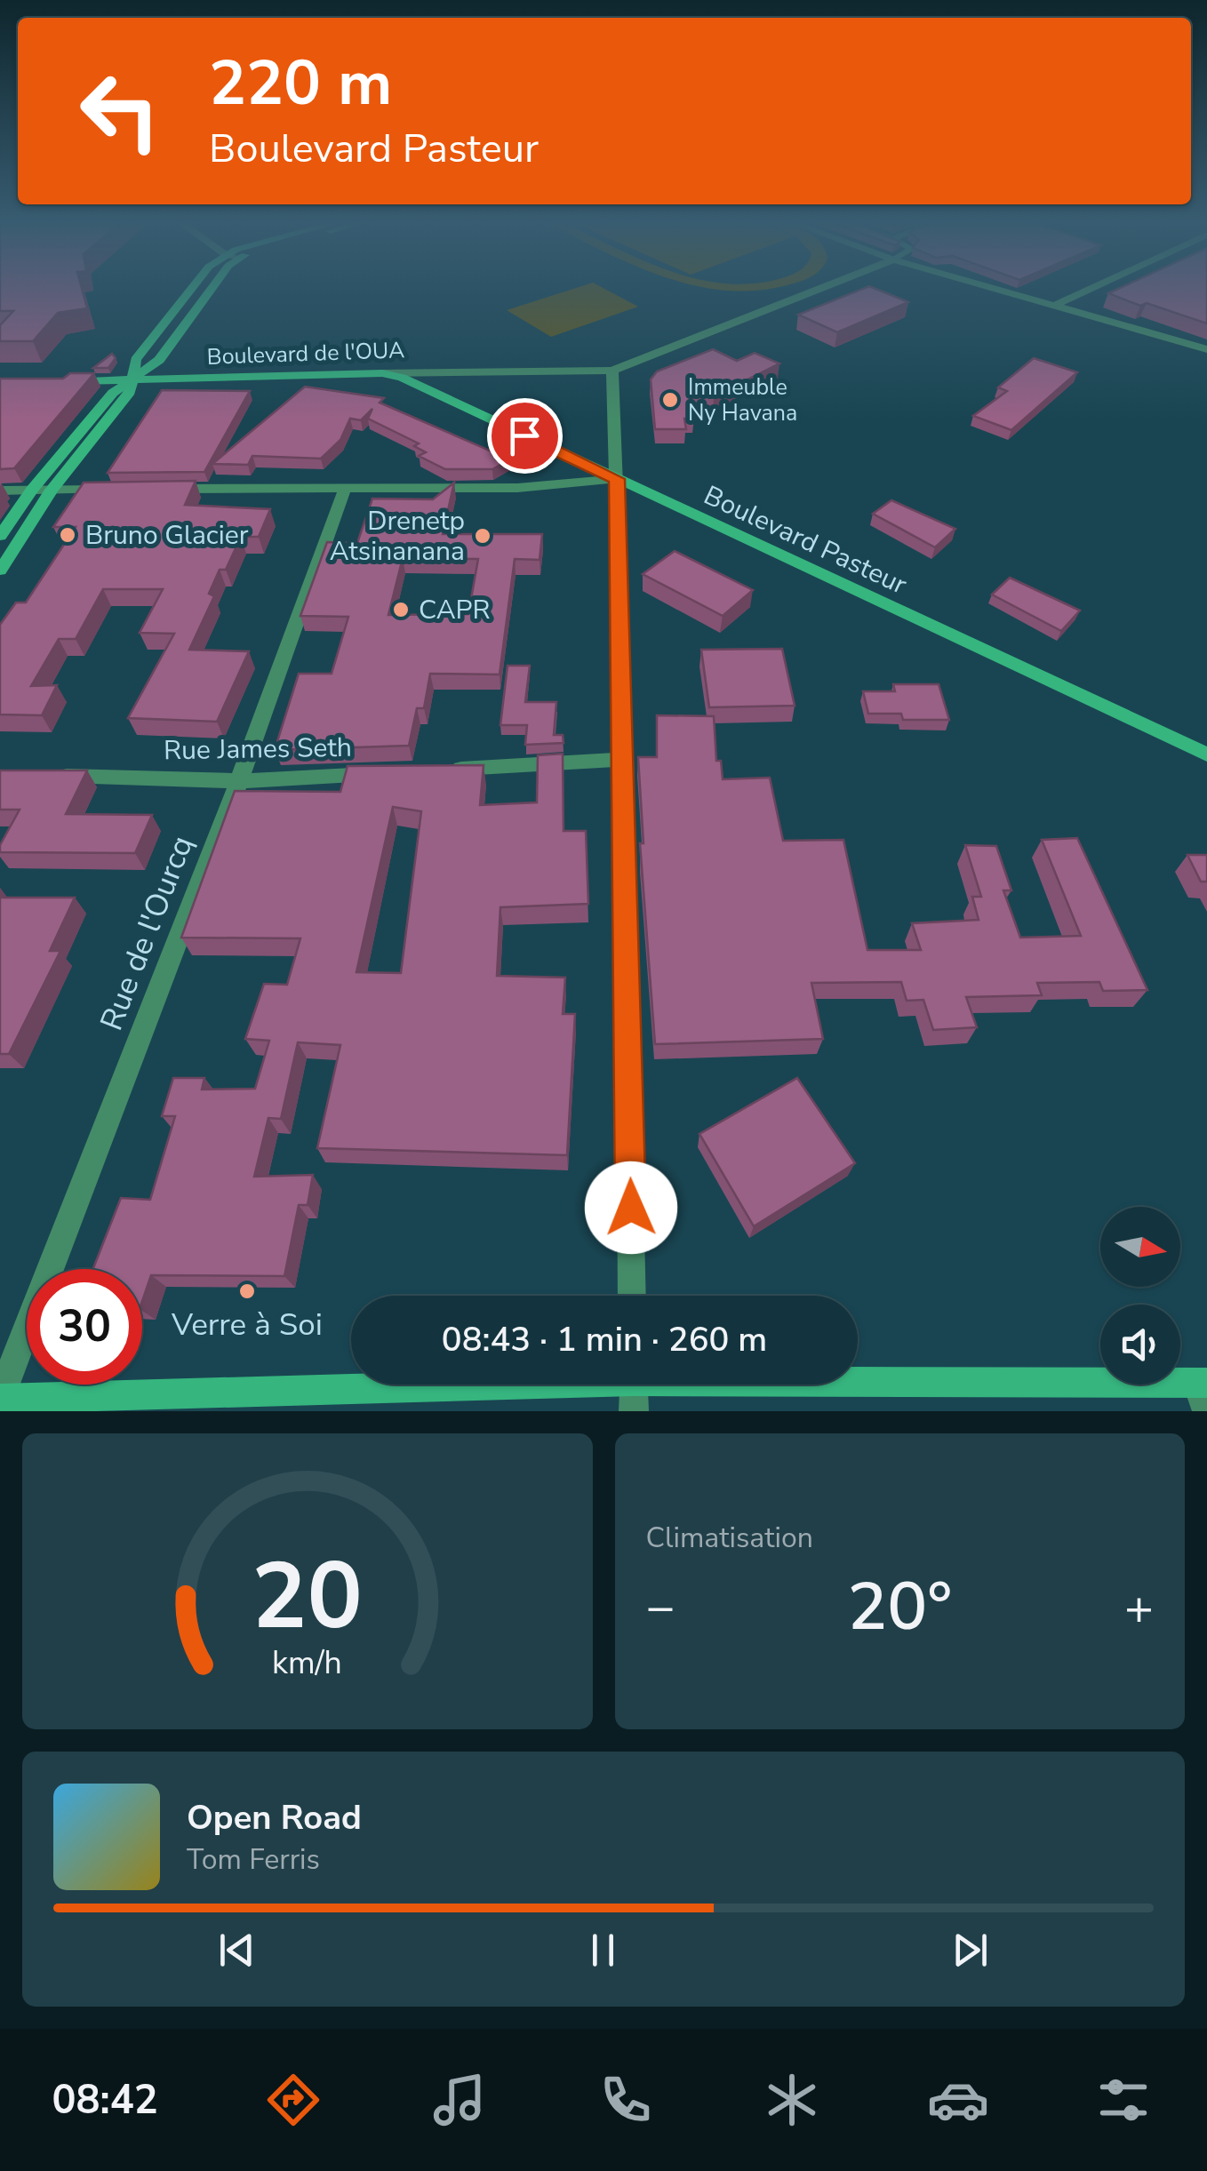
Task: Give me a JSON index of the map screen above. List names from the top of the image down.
{
  "streets": {
    "main road": ["Boulevard de l'OUA", "Boulevard Pasteur"],
    "street": ["Rue James Seth", "Rue de l'Ourcq"]
  },
  "crossings": [
    ["Boulevard de l'OUA", "Boulevard Pasteur"],
    ["Rue James Seth", "Rue de l'Ourcq"]
  ],
  "places": [
    "Immeuble Ny Havana",
    "Bruno Glacier",
    "Drenetp Atsinanana",
    "CAPR",
    "Verre à Soi"
  ],
  "north": "right",
  "page": {
    "turn": ["220 m", "Boulevard Pasteur"],
    "limit": "30",
    "trip": "08:43 · 1 min · 260 m",
    "tile": "Climatisation",
    "heat": ["−", "20°", "+"],
    "song": ["Open Road", "Tom Ferris"],
    "tabs": "08:42",
    "gauge": ["20", "km/h"]
  }
}
